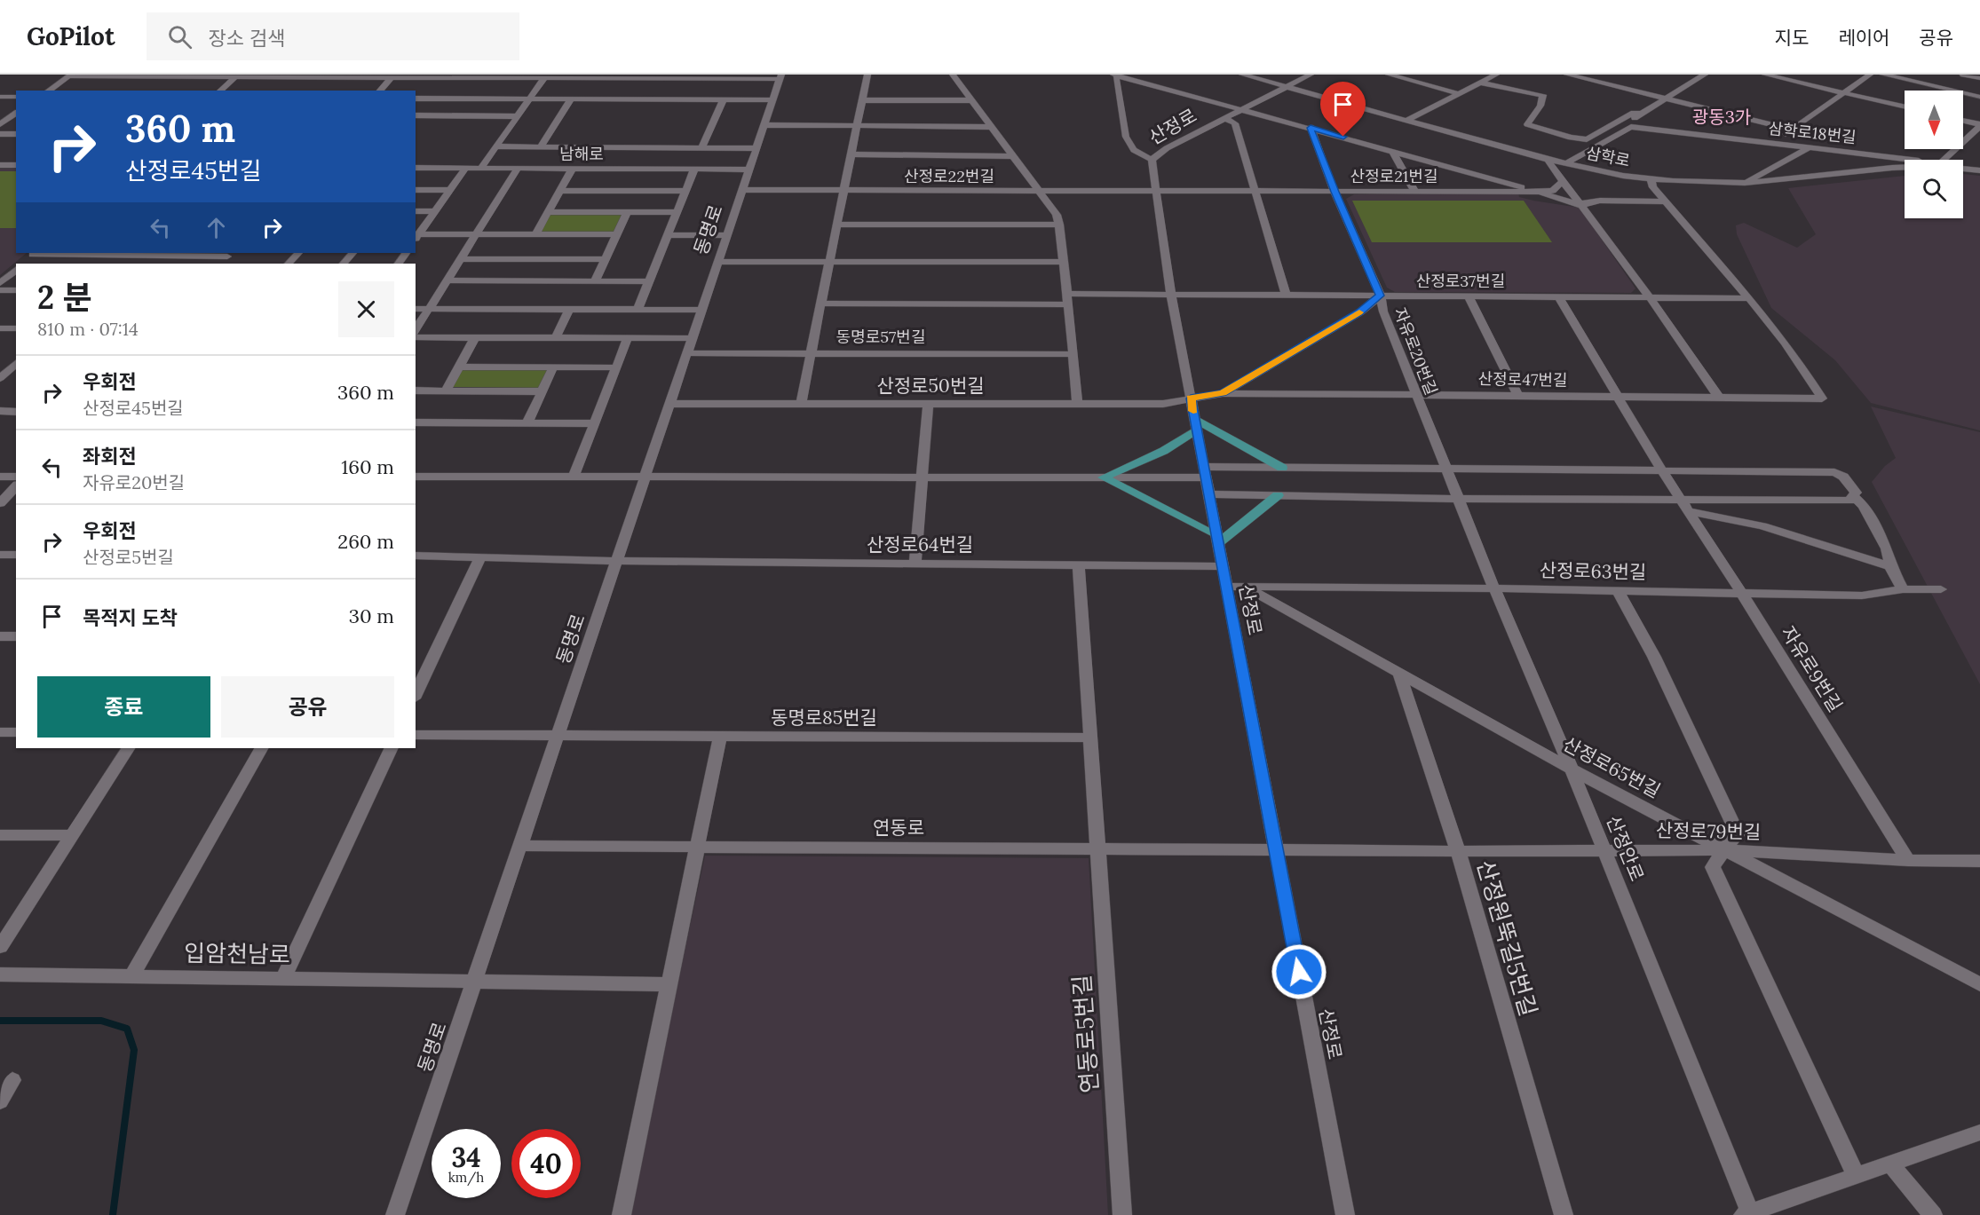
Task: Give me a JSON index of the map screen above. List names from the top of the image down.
{
  "streets": {
    "street": [
      "산정로",
      "삼학로18번길",
      "남해로",
      "삼학로",
      "산정로22번길",
      "산정로21번길",
      "동명로",
      "산정로37번길",
      "동명로57번길",
      "자유로20번길",
      "산정로47번길",
      "산정로50번길",
      "산정로64번길",
      "산정로63번길",
      "자유로9번길",
      "동명로85번길",
      "산정로65번길",
      "연동로",
      "산정로79번길",
      "산정안로",
      "산정원뚝길5번길",
      "입암천남로",
      "연동로5번길"
    ]
  },
  "crossings": [
    ["산정로", "삼학로"],
    ["산정로", "산정로22번길"],
    ["산정로", "산정로21번길"],
    ["산정로", "산정로37번길"],
    ["산정로", "산정로50번길"],
    ["산정로", "산정로64번길"],
    ["산정로", "산정로65번길"],
    ["산정로", "연동로"],
    ["산정로", "산정로79번길"],
    ["남해로", "동명로"],
    ["산정로22번길", "산정로21번길"],
    ["산정로22번길", "동명로"],
    ["산정로21번길", "자유로20번길"],
    ["동명로", "동명로57번길"],
    ["동명로", "산정로50번길"],
    ["동명로", "산정로64번길"],
    ["동명로", "동명로85번길"],
    ["동명로", "연동로"],
    ["동명로", "입암천남로"],
    ["산정로37번길", "자유로20번길"],
    ["산정로37번길", "산정로47번길"],
    ["산정로37번길", "자유로9번길"],
    ["자유로20번길", "산정로47번길"],
    ["자유로20번길", "산정안로"],
    ["산정로47번길", "산정로50번길"],
    ["산정로47번길", "자유로9번길"],
    ["산정로64번길", "연동로5번길"],
    ["산정로63번길", "자유로9번길"],
    ["산정로63번길", "산정로65번길"],
    ["산정로63번길", "산정안로"],
    ["자유로9번길", "산정로79번길"],
    ["동명로85번길", "연동로5번길"],
    ["산정로65번길", "산정로79번길"],
    ["산정로65번길", "산정안로"],
    ["산정로65번길", "산정원뚝길5번길"],
    ["연동로", "산정로79번길"],
    ["연동로", "연동로5번길"],
    ["산정로79번길", "산정안로"],
    ["산정로79번길", "산정원뚝길5번길"]
  ],
  "districts": ["광동3가"],
  "north": "bottom",
  "page": {
    "header": "GoPilot",
    "search": "장소 검색",
    "nav": ["지도", "레이어", "공유"],
    "turn": ["360 m", "산정로45번길"],
    "heading": ["2 분", "810 m · 07:14"],
    "list": [
      {
        "name": "우회전",
        "note": "산정로45번길",
        "value": "360 m"
      },
      {
        "name": "좌회전",
        "note": "자유로20번길",
        "value": "160 m"
      },
      {
        "name": "우회전",
        "note": "산정로5번길",
        "value": "260 m"
      },
      {
        "name": "목적지 도착",
        "value": "30 m"
      }
    ],
    "buttons": ["종료", "공유"],
    "speed": "34 km/h",
    "limit": "40"
  }
}
